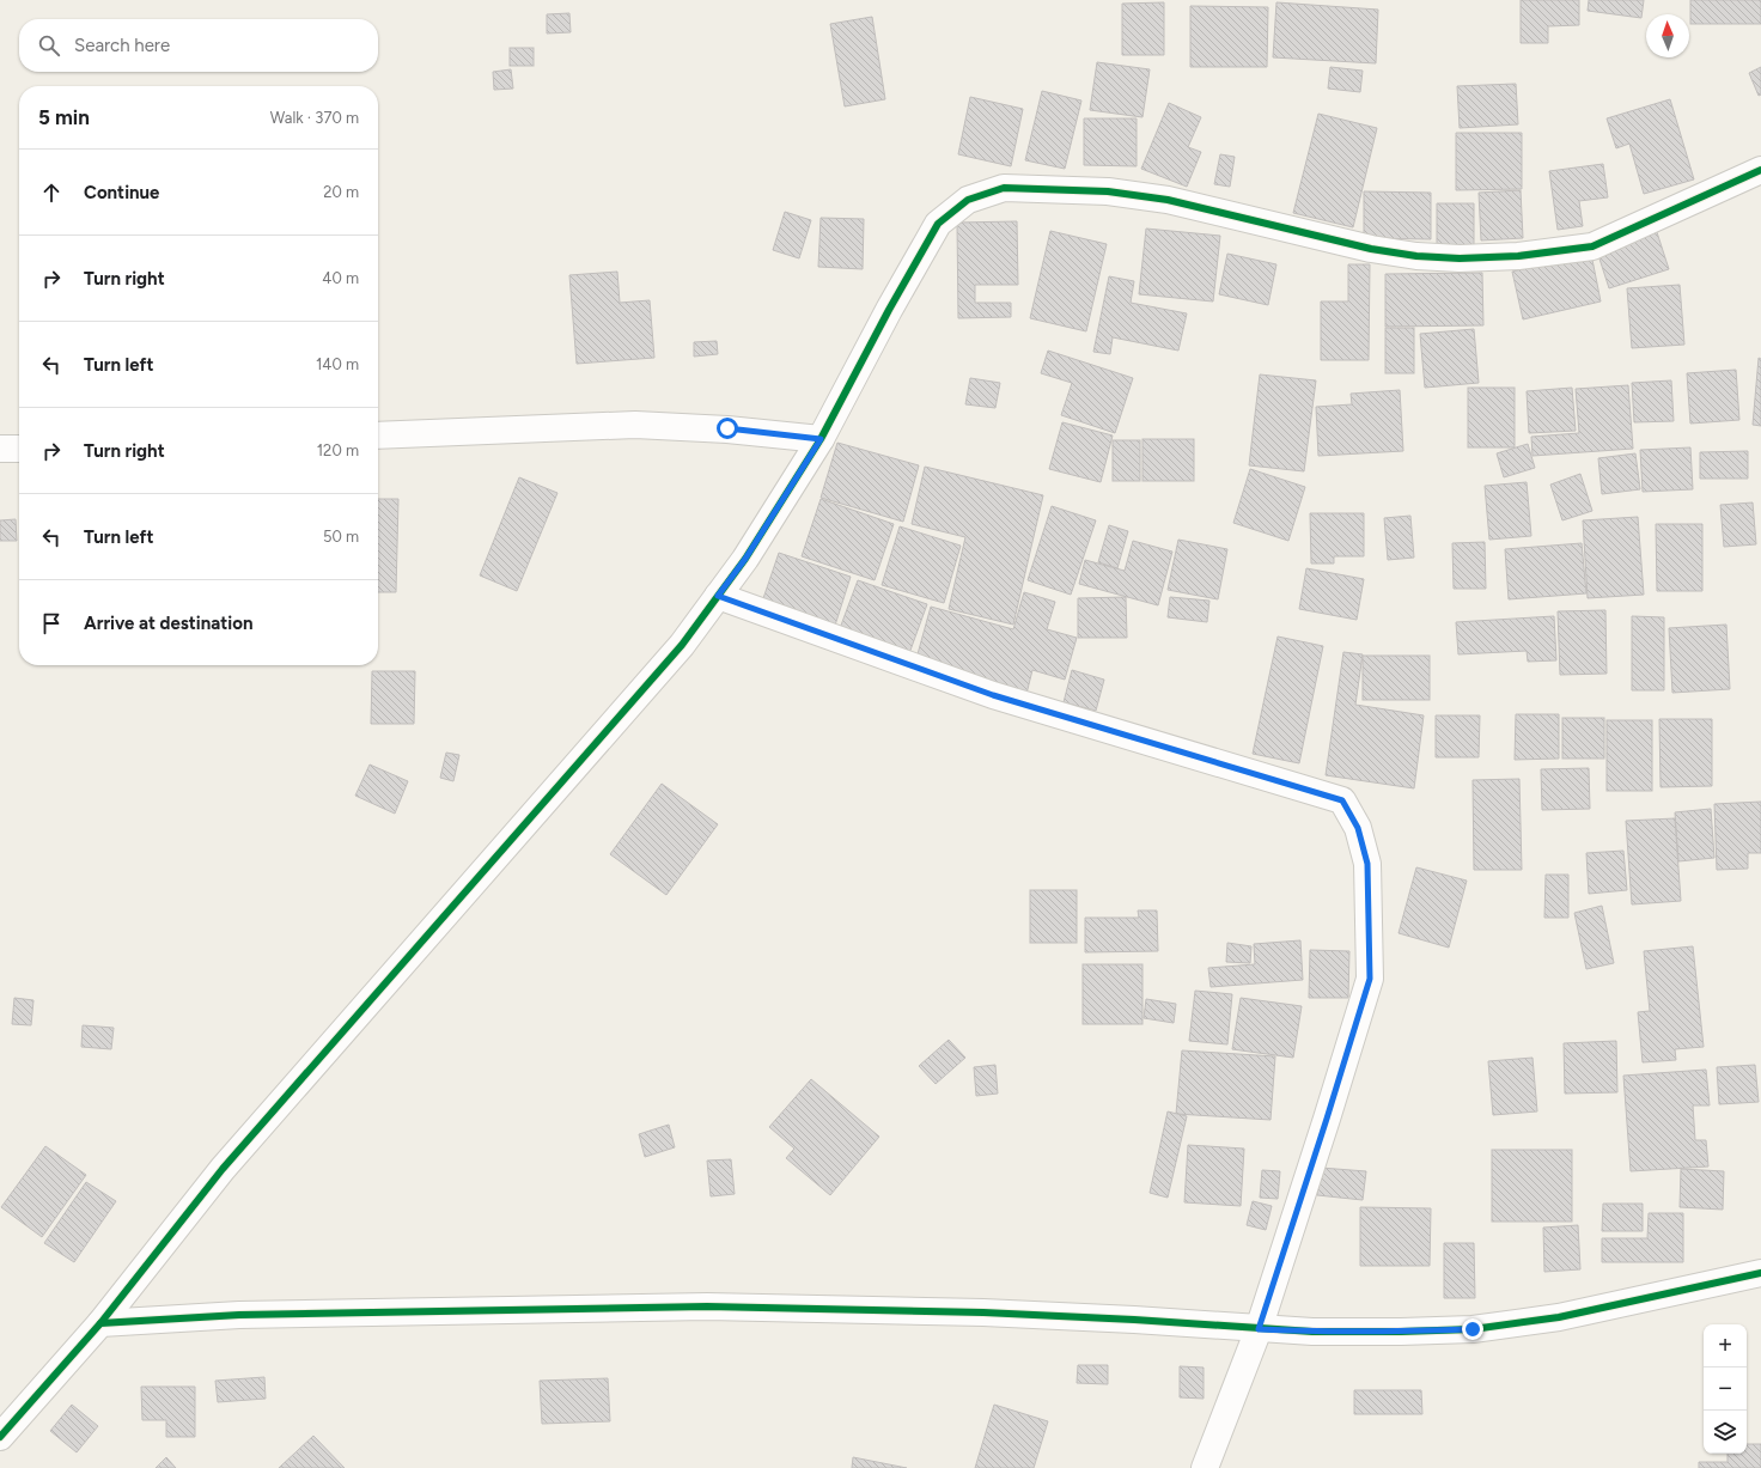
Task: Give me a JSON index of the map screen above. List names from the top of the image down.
{
  "north": "top",
  "page": {
    "search": "Search here",
    "heading": ["5 min", "Walk · 370 m"],
    "list": [
      ["Continue", "20 m"],
      ["Turn right", "40 m"],
      ["Turn left", "140 m"],
      ["Turn right", "120 m"],
      ["Turn left", "50 m"],
      "Arrive at destination"
    ],
    "map_buttons": ["+", "−"]
  }
}
